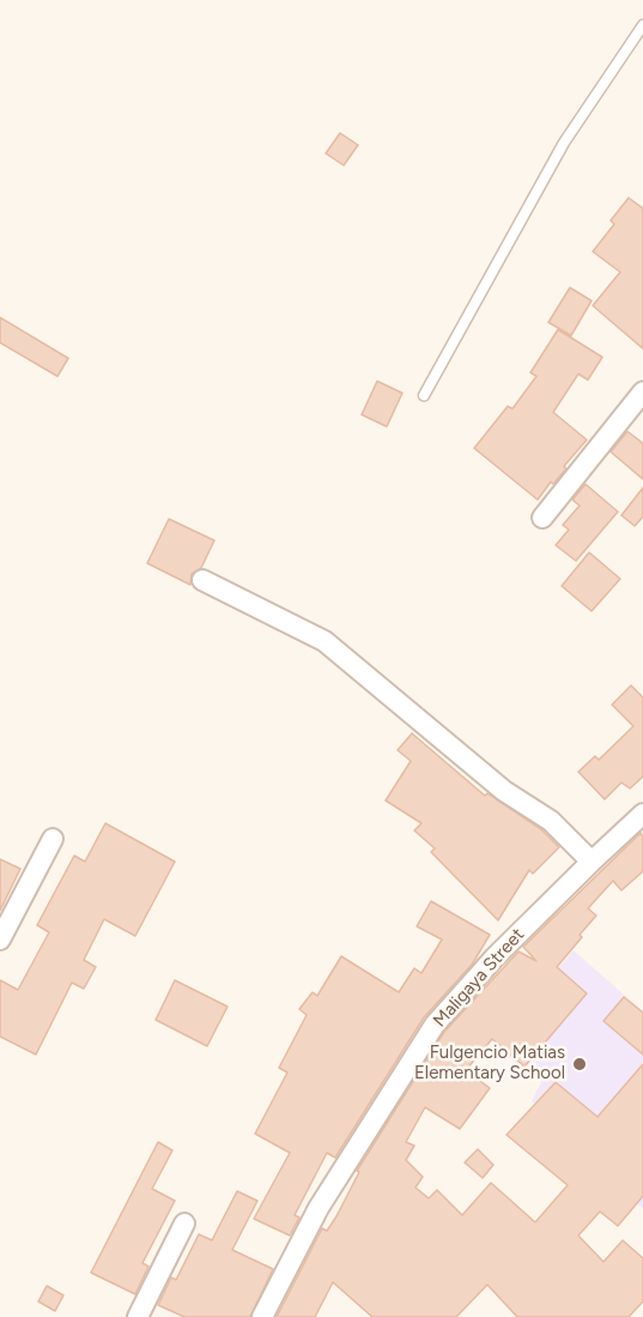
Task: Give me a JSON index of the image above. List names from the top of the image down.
{
  "streets": {
    "street": ["Maligaya Street"]
  },
  "places": ["Fulgencio Matias Elementary School"]
}
